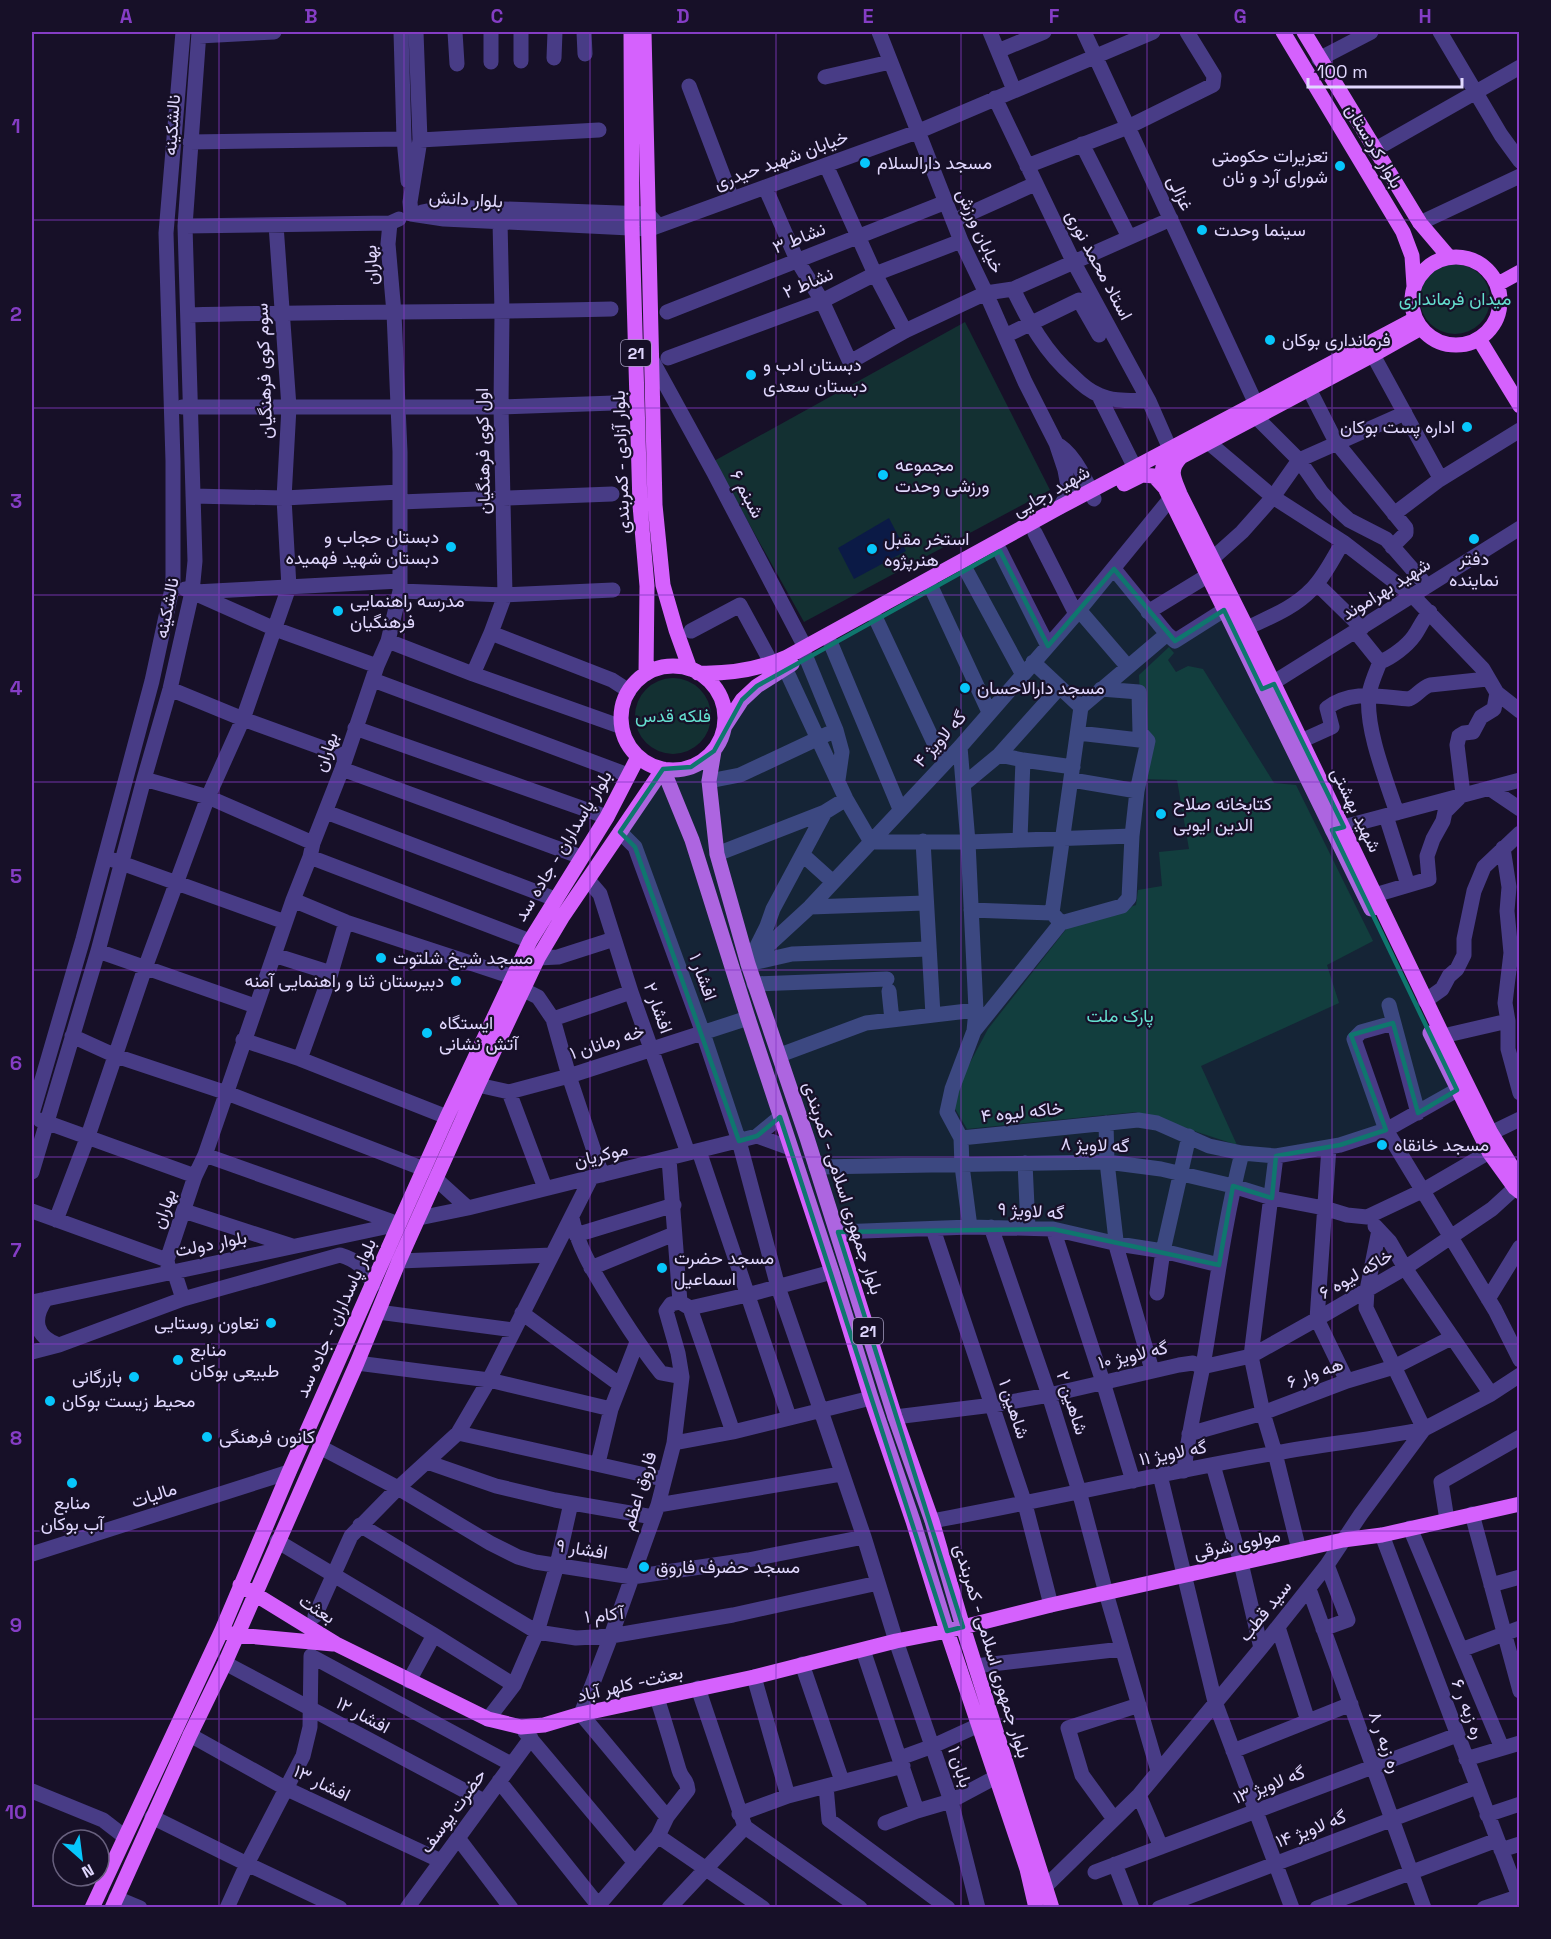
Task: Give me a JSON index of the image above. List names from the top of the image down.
{
  "streets": {
    "main road": [
      "بلوار کردستان",
      "21",
      "بلوار آزادی - کمربندی",
      "شهید رجایی",
      "شهید بهشتی",
      "بلوار پاسداران - جاده سد",
      "بلوار جمهوری اسلامی - کمربندی",
      "مولوی شرقی",
      "بعثت",
      "بعثت- کلهر آباد"
    ],
    "street": [
      "نالشکینه",
      "خیابان شهید حیدری",
      "غزالی",
      "بلوار دانش",
      "خیابان ورزش",
      "نشاط ۳",
      "بهاران",
      "استاد محمد نوری",
      "نشاط ۲",
      "سوم کوی فرهنگیان",
      "اول کوی فرهنگیان",
      "شبنم ۶",
      "شهید بهراموند",
      "گه لاویژ ۴",
      "افشار ۱",
      "افشار ۲",
      "خه رمانان ۱",
      "خاکه لیوه ۴",
      "گه لاویژ ۸",
      "موکریان",
      "گه لاویژ ۹",
      "بلوار دولت",
      "خاکه لیوه ۶",
      "گه لاویژ ۱۰",
      "هه وار ۶",
      "شاهین ۲",
      "شاهین ۱",
      "گه لاویژ ۱۱",
      "فاروق اعظم",
      "مالیات",
      "افشار ۹",
      "سید قطب",
      "آکام ۱",
      "ره زبه ر ۶",
      "افشار ۱۲",
      "۸ ره زبه ر",
      "بابان ۱",
      "افشار ۱۳",
      "گه لاویژ ۱۳",
      "حضرت یوسف",
      "گه لاویژ ۱۴"
    ]
  },
  "crossings": [
    ["بلوار کردستان", "شهید رجایی"],
    ["خیابان شهید حیدری", "غزالی"],
    ["خیابان شهید حیدری", "بلوار دانش"],
    ["خیابان شهید حیدری", "خیابان ورزش"],
    ["خیابان شهید حیدری", "استاد محمد نوری"],
    ["خیابان شهید حیدری", "بلوار آزادی - کمربندی"],
    ["غزالی", "شهید رجایی"],
    ["بلوار دانش", "اول کوی فرهنگیان"],
    ["بلوار دانش", "بلوار آزادی - کمربندی"],
    ["خیابان ورزش", "نشاط ۳"],
    ["خیابان ورزش", "نشاط ۲"],
    ["خیابان ورزش", "شهید رجایی"],
    ["بهاران", "بلوار دولت"],
    ["استاد محمد نوری", "شهید رجایی"],
    ["استاد محمد نوری", "شهید بهشتی"],
    ["21", "بلوار آزادی - کمربندی"],
    ["21", "شهید رجایی"],
    ["21", "بلوار پاسداران - جاده سد"],
    ["21", "بلوار جمهوری اسلامی - کمربندی"],
    ["بلوار آزادی - کمربندی", "شهید رجایی"],
    ["بلوار آزادی - کمربندی", "شبنم ۶"],
    ["بلوار آزادی - کمربندی", "بلوار پاسداران - جاده سد"],
    ["بلوار آزادی - کمربندی", "بلوار جمهوری اسلامی - کمربندی"],
    ["شهید رجایی", "شبنم ۶"],
    ["شهید رجایی", "گه لاویژ ۴"],
    ["شهید رجایی", "شهید بهشتی"],
    ["شهید رجایی", "بلوار پاسداران - جاده سد"],
    ["شهید رجایی", "بلوار جمهوری اسلامی - کمربندی"],
    ["شهید بهراموند", "شهید بهشتی"],
    ["گه لاویژ ۴", "شهید بهشتی"],
    ["گه لاویژ ۴", "بلوار جمهوری اسلامی - کمربندی"],
    ["شهید بهشتی", "خاکه لیوه ۴"],
    ["شهید بهشتی", "خاکه لیوه ۶"],
    ["بلوار پاسداران - جاده سد", "افشار ۱"],
    ["بلوار پاسداران - جاده سد", "افشار ۲"],
    ["بلوار پاسداران - جاده سد", "خه رمانان ۱"],
    ["بلوار پاسداران - جاده سد", "موکریان"],
    ["بلوار پاسداران - جاده سد", "بلوار جمهوری اسلامی - کمربندی"],
    ["بلوار پاسداران - جاده سد", "بلوار دولت"],
    ["بلوار پاسداران - جاده سد", "مالیات"],
    ["بلوار پاسداران - جاده سد", "افشار ۹"],
    ["بلوار پاسداران - جاده سد", "بعثت"],
    ["بلوار پاسداران - جاده سد", "افشار ۱۲"],
    ["بلوار پاسداران - جاده سد", "افشار ۱۳"],
    ["افشار ۱", "خه رمانان ۱"],
    ["افشار ۱", "موکریان"],
    ["افشار ۱", "بابان ۱"],
    ["افشار ۲", "خه رمانان ۱"],
    ["افشار ۲", "موکریان"],
    ["خه رمانان ۱", "بلوار جمهوری اسلامی - کمربندی"],
    ["گه لاویژ ۸", "بلوار جمهوری اسلامی - کمربندی"],
    ["بلوار جمهوری اسلامی - کمربندی", "گه لاویژ ۹"],
    ["بلوار جمهوری اسلامی - کمربندی", "گه لاویژ ۱۰"],
    ["بلوار جمهوری اسلامی - کمربندی", "گه لاویژ ۱۱"],
    ["بلوار جمهوری اسلامی - کمربندی", "مولوی شرقی"],
    ["بلوار جمهوری اسلامی - کمربندی", "سید قطب"],
    ["بلوار جمهوری اسلامی - کمربندی", "بعثت- کلهر آباد"],
    ["گه لاویژ ۹", "شاهین ۲"],
    ["گه لاویژ ۹", "شاهین ۱"],
    ["خاکه لیوه ۶", "گه لاویژ ۱۰"],
    ["گه لاویژ ۱۰", "شاهین ۲"],
    ["گه لاویژ ۱۰", "شاهین ۱"],
    ["شاهین ۲", "گه لاویژ ۱۱"],
    ["شاهین ۲", "مولوی شرقی"],
    ["شاهین ۲", "سید قطب"],
    ["شاهین ۱", "گه لاویژ ۱۱"],
    ["شاهین ۱", "مولوی شرقی"],
    ["گه لاویژ ۱۱", "سید قطب"],
    ["فاروق اعظم", "افشار ۹"],
    ["فاروق اعظم", "آکام ۱"],
    ["فاروق اعظم", "بعثت- کلهر آباد"],
    ["مولوی شرقی", "سید قطب"],
    ["مولوی شرقی", "بعثت- کلهر آباد"],
    ["مولوی شرقی", "ره زبه ر ۶"],
    ["افشار ۹", "بابان ۱"],
    ["بعثت", "بعثت- کلهر آباد"],
    ["سید قطب", "۸ ره زبه ر"],
    ["آکام ۱", "بابان ۱"],
    ["بعثت- کلهر آباد", "بابان ۱"],
    ["بعثت- کلهر آباد", "حضرت یوسف"],
    ["ره زبه ر ۶", "گه لاویژ ۱۳"],
    ["ره زبه ر ۶", "گه لاویژ ۱۴"],
    ["افشار ۱۲", "حضرت یوسف"],
    ["۸ ره زبه ر", "گه لاویژ ۱۳"],
    ["۸ ره زبه ر", "گه لاویژ ۱۴"],
    ["افشار ۱۳", "حضرت یوسف"]
  ],
  "parks": ["میدان فرمانداری", "فلکه قدس", "پارک ملت"],
  "places": [
    "مسجد دارالسلام",
    "تعزیرات حکومتی شورای آرد و نان",
    "سینما وحدت",
    "فرمانداری بوکان",
    "دبستان ادب و دبستان سعدی",
    "اداره پست بوکان",
    "مجموعه ورزشی وحدت",
    "دفتر نماینده",
    "دبستان حجاب و دبستان شهید فهمیده",
    "استخر مقبل هنرپژوه",
    "مدرسه راهنمایی فرهنگیان",
    "مسجد دارالاحسان",
    "کتابخانه صلاح الدین ایوبی",
    "مسجد شیخ شلتوت",
    "دبیرستان ثنا و راهنمایی آمنه",
    "ایستگاه آتش نشانی",
    "مسجد خانقاه",
    "مسجد حضرت اسماعیل",
    "تعاون روستایی",
    "منابع طبیعی بوکان",
    "بازرگانی",
    "محیط زیست بوکان",
    "کانون فرهنگی",
    "منابع آب بوکان",
    "مسجد حضرف فاروق"
  ],
  "scale_bar": "100 m",
  "north": "bottom right",
  "grid": {
    "columns": [
      "A",
      "B",
      "C",
      "D",
      "E",
      "F",
      "G",
      "H"
    ],
    "rows": [
      "1",
      "2",
      "3",
      "4",
      "5",
      "6",
      "7",
      "8",
      "9",
      "10"
    ]
  }
}
